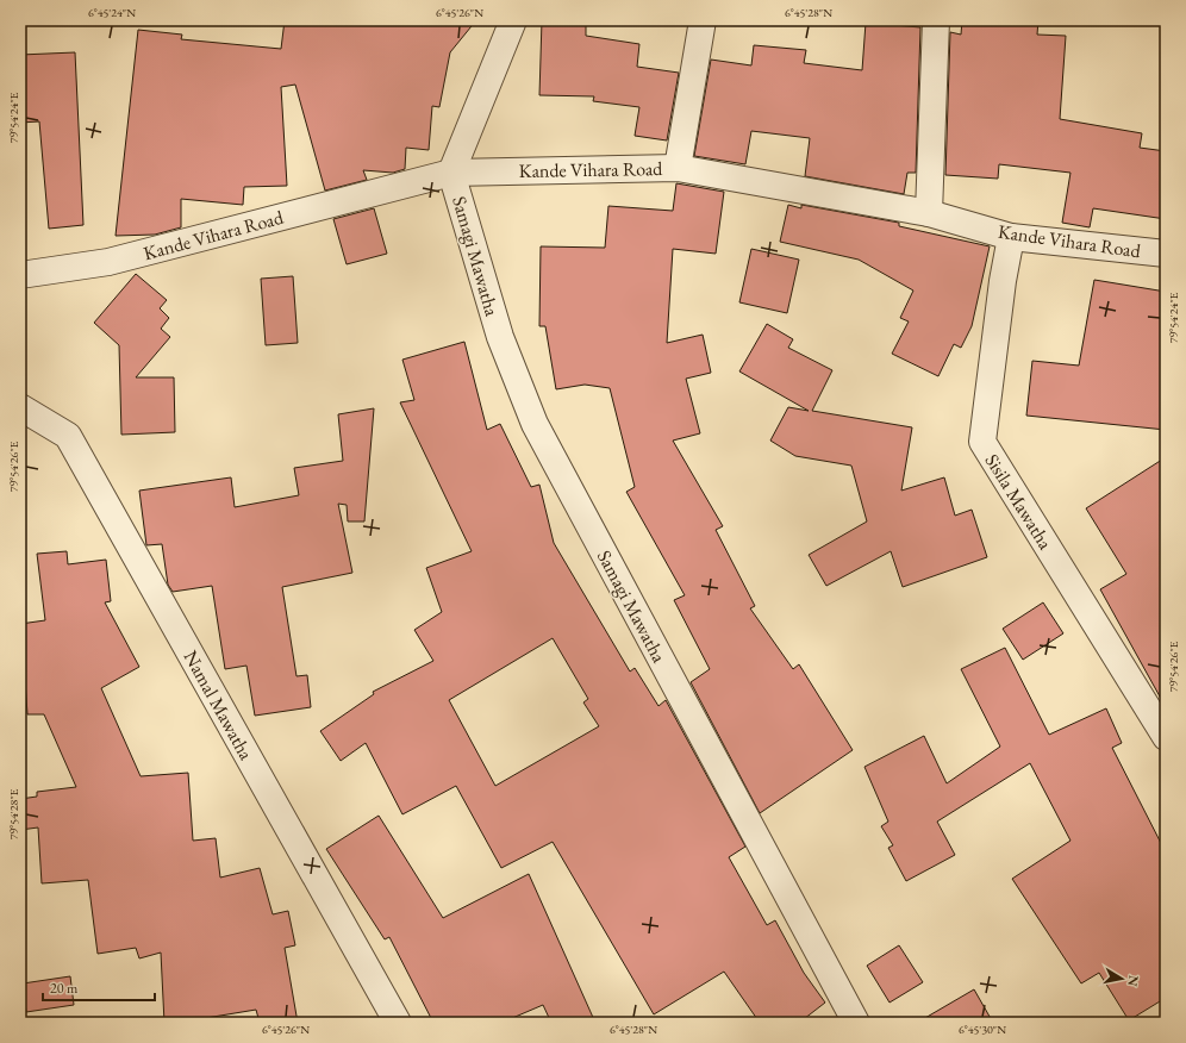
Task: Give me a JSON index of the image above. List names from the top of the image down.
{
  "streets": {
    "street": [
      "Kande Vihara Road",
      "Samagi Mawatha",
      "Sisila Mawatha",
      "Namal Mawatha"
    ]
  },
  "crossings": [
    ["Kande Vihara Road", "Samagi Mawatha"],
    ["Kande Vihara Road", "Sisila Mawatha"]
  ],
  "scale_bar": "20 m",
  "north": "right",
  "coordinates": [
    "6°45'24\"N",
    "6°45'26\"N",
    "6°45'28\"N",
    "79°54'24\"E",
    "79°54'26\"E",
    "79°54'28\"E",
    "6°45'30\"N"
  ]
}
